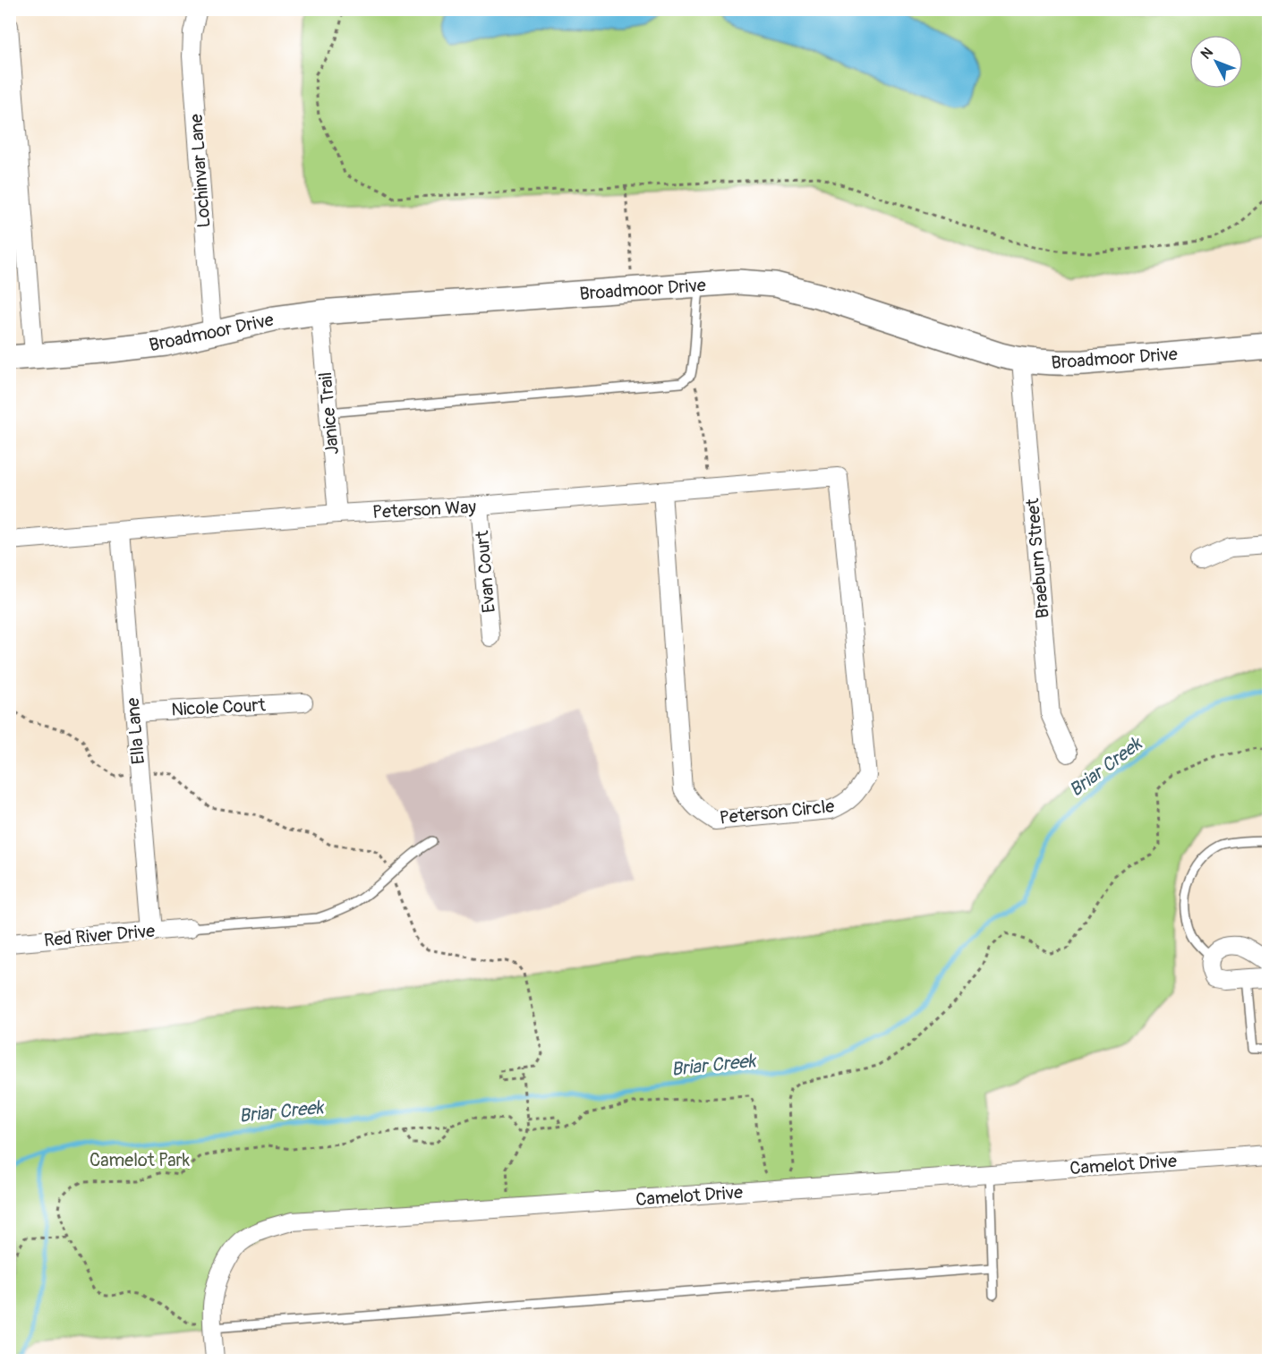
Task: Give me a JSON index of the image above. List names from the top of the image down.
{
  "streets": {
    "street": [
      "Lochinvar Lane",
      "Broadmoor Drive",
      "Janice Trail",
      "Peterson Way",
      "Braeburn Street",
      "Evan Court",
      "Nicole Court",
      "Ella Lane",
      "Peterson Circle",
      "Red River Drive",
      "Camelot Drive"
    ]
  },
  "crossings": [
    ["Lochinvar Lane", "Broadmoor Drive"],
    ["Broadmoor Drive", "Janice Trail"],
    ["Broadmoor Drive", "Braeburn Street"],
    ["Janice Trail", "Peterson Way"],
    ["Peterson Way", "Evan Court"],
    ["Peterson Way", "Ella Lane"],
    ["Peterson Way", "Peterson Circle"],
    ["Nicole Court", "Ella Lane"],
    ["Ella Lane", "Red River Drive"]
  ],
  "water": ["Briar Creek"],
  "parks": ["Camelot Park"],
  "north": "top left"
}
